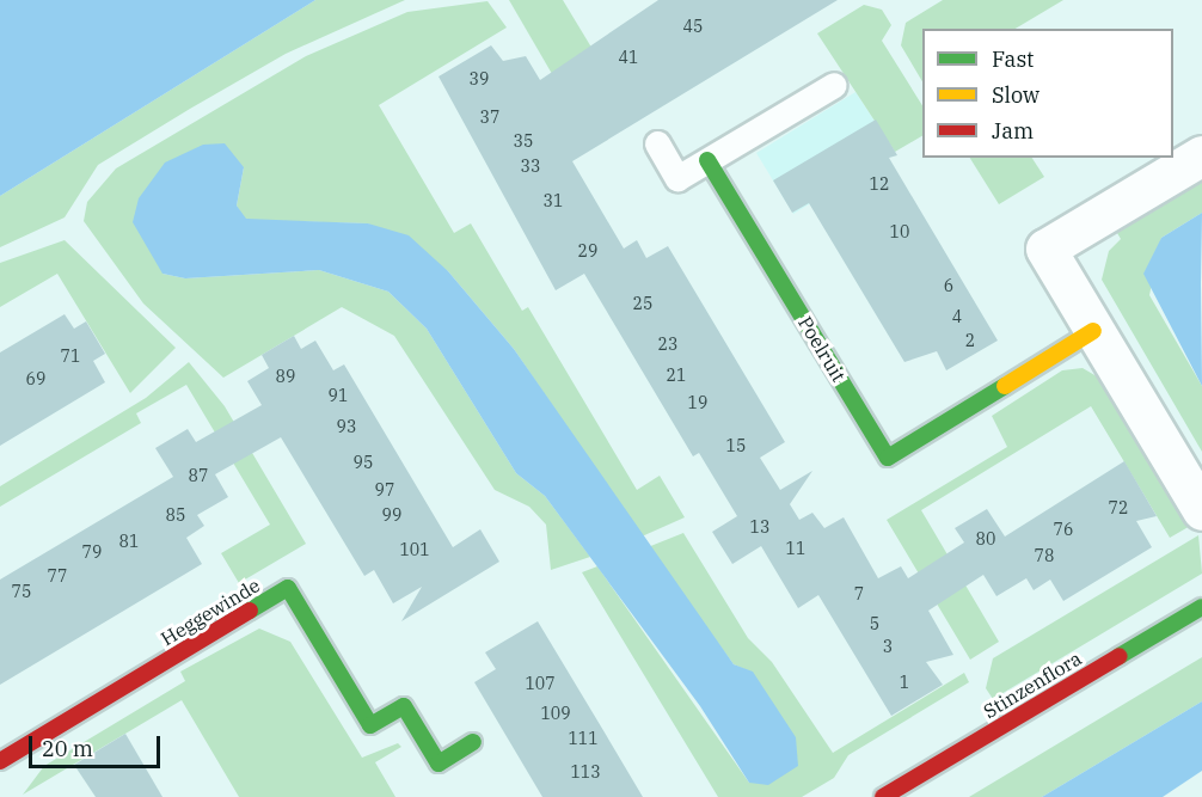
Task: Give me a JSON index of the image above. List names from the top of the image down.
{
  "streets": {
    "street": ["Poelruit", "Heggewinde", "Stinzenflora"]
  },
  "house_numbers": [
    "45",
    "41",
    "39",
    "37",
    "35",
    "33",
    "12",
    "31",
    "10",
    "29",
    "6",
    "25",
    "4",
    "2",
    "23",
    "71",
    "21",
    "89",
    "69",
    "91",
    "19",
    "93",
    "15",
    "95",
    "87",
    "97",
    "72",
    "85",
    "99",
    "13",
    "76",
    "80",
    "81",
    "11",
    "101",
    "79",
    "78",
    "77",
    "75",
    "7",
    "5",
    "3",
    "1",
    "107",
    "109",
    "111",
    "113"
  ],
  "legend": ["Fast", "Slow", "Jam"],
  "scale_bar": "20 m"
}
